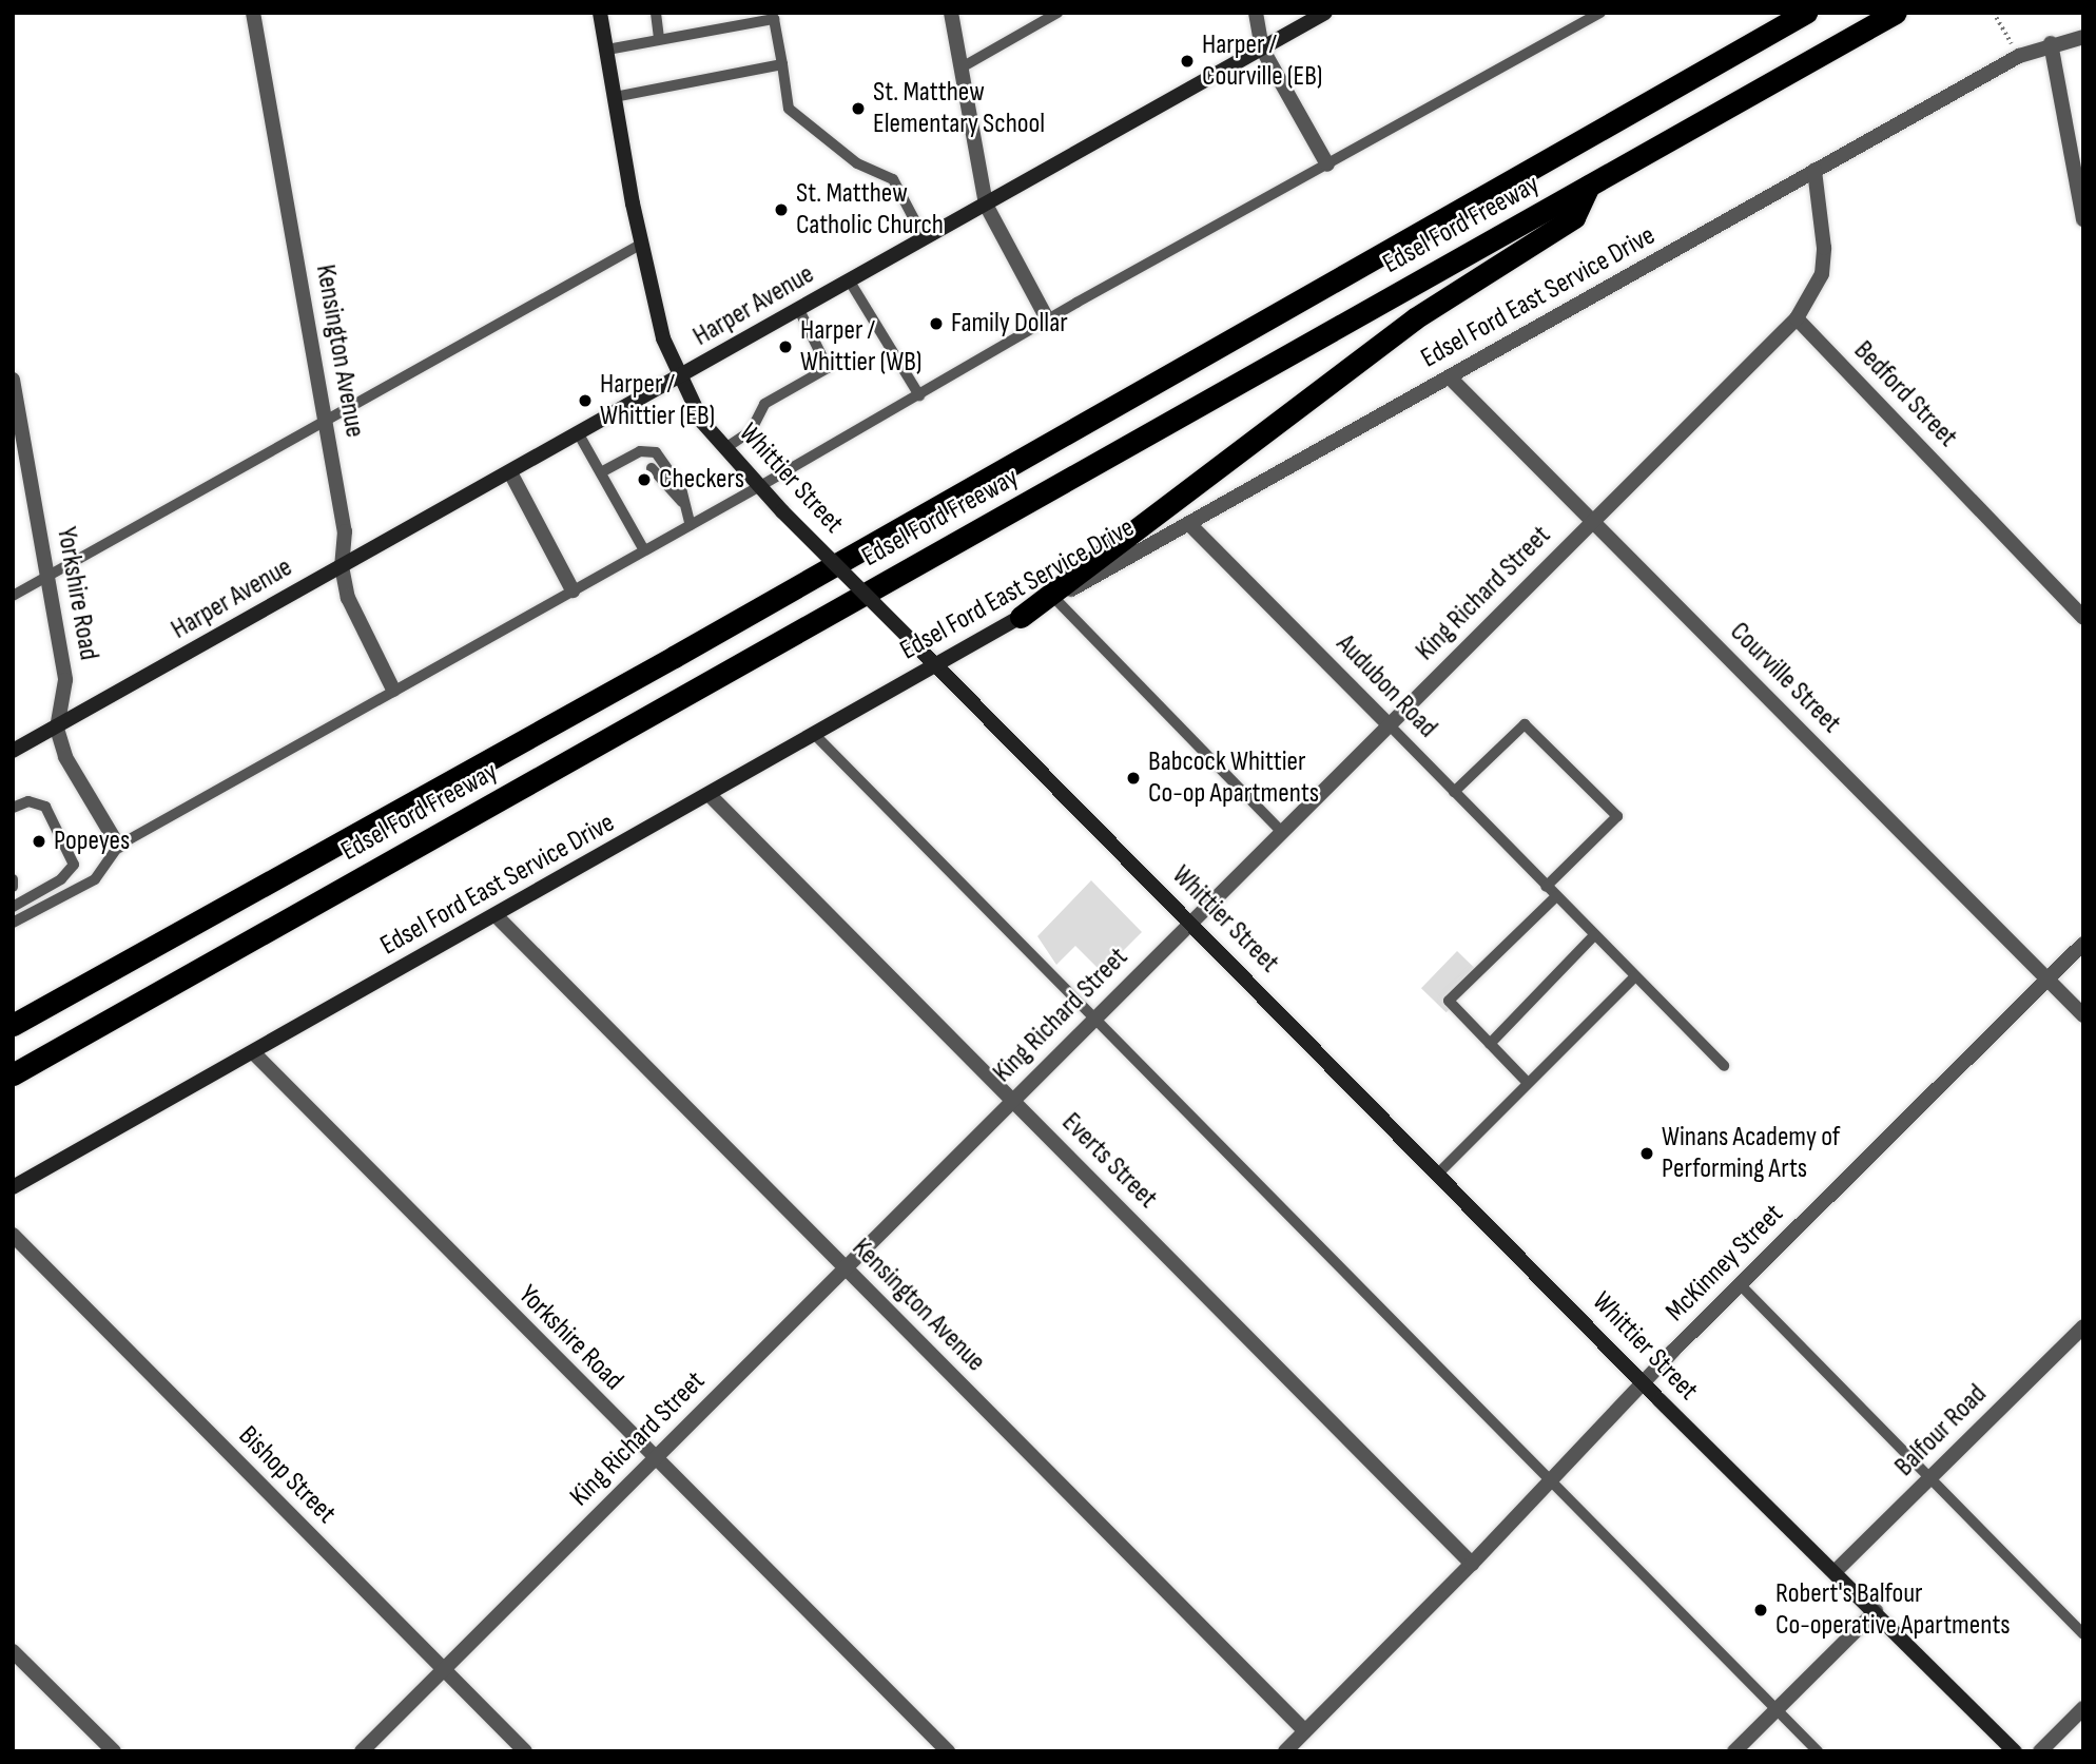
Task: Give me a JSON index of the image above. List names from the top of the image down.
{
  "streets": {
    "highway": ["Edsel Ford Freeway"],
    "street": [
      "Edsel Ford East Service Drive",
      "Harper Avenue",
      "Kensington Avenue",
      "Bedford Street",
      "Whittier Street",
      "Yorkshire Road",
      "King Richard Street",
      "Courville Street",
      "Audubon Road",
      "Everts Street",
      "McKinney Street",
      "Balfour Road",
      "Bishop Street"
    ]
  },
  "crossings": [
    ["Edsel Ford East Service Drive", "Kensington Avenue"],
    ["Edsel Ford East Service Drive", "Whittier Street"],
    ["Edsel Ford East Service Drive", "Yorkshire Road"],
    ["Edsel Ford East Service Drive", "Courville Street"],
    ["Edsel Ford East Service Drive", "Audubon Road"],
    ["Edsel Ford East Service Drive", "Everts Street"],
    ["Harper Avenue", "Kensington Avenue"],
    ["Harper Avenue", "Whittier Street"],
    ["Harper Avenue", "Yorkshire Road"],
    ["Kensington Avenue", "King Richard Street"],
    ["Kensington Avenue", "McKinney Street"],
    ["Bedford Street", "King Richard Street"],
    ["Whittier Street", "King Richard Street"],
    ["Whittier Street", "McKinney Street"],
    ["Whittier Street", "Balfour Road"],
    ["Yorkshire Road", "King Richard Street"],
    ["King Richard Street", "Courville Street"],
    ["King Richard Street", "Audubon Road"],
    ["King Richard Street", "Everts Street"],
    ["King Richard Street", "Bishop Street"],
    ["Courville Street", "McKinney Street"],
    ["Everts Street", "McKinney Street"]
  ],
  "places": [
    "Harper / Courville (EB)",
    "St. Matthew Elementary School",
    "St. Matthew Catholic Church",
    "Family Dollar",
    "Harper / Whittier (WB)",
    "Harper / Whittier (EB)",
    "Checkers",
    "Babcock Whittier Co-op Apartments",
    "Popeyes",
    "Winans Academy of Performing Arts",
    "Robert's Balfour Co-operative Apartments"
  ]
}
